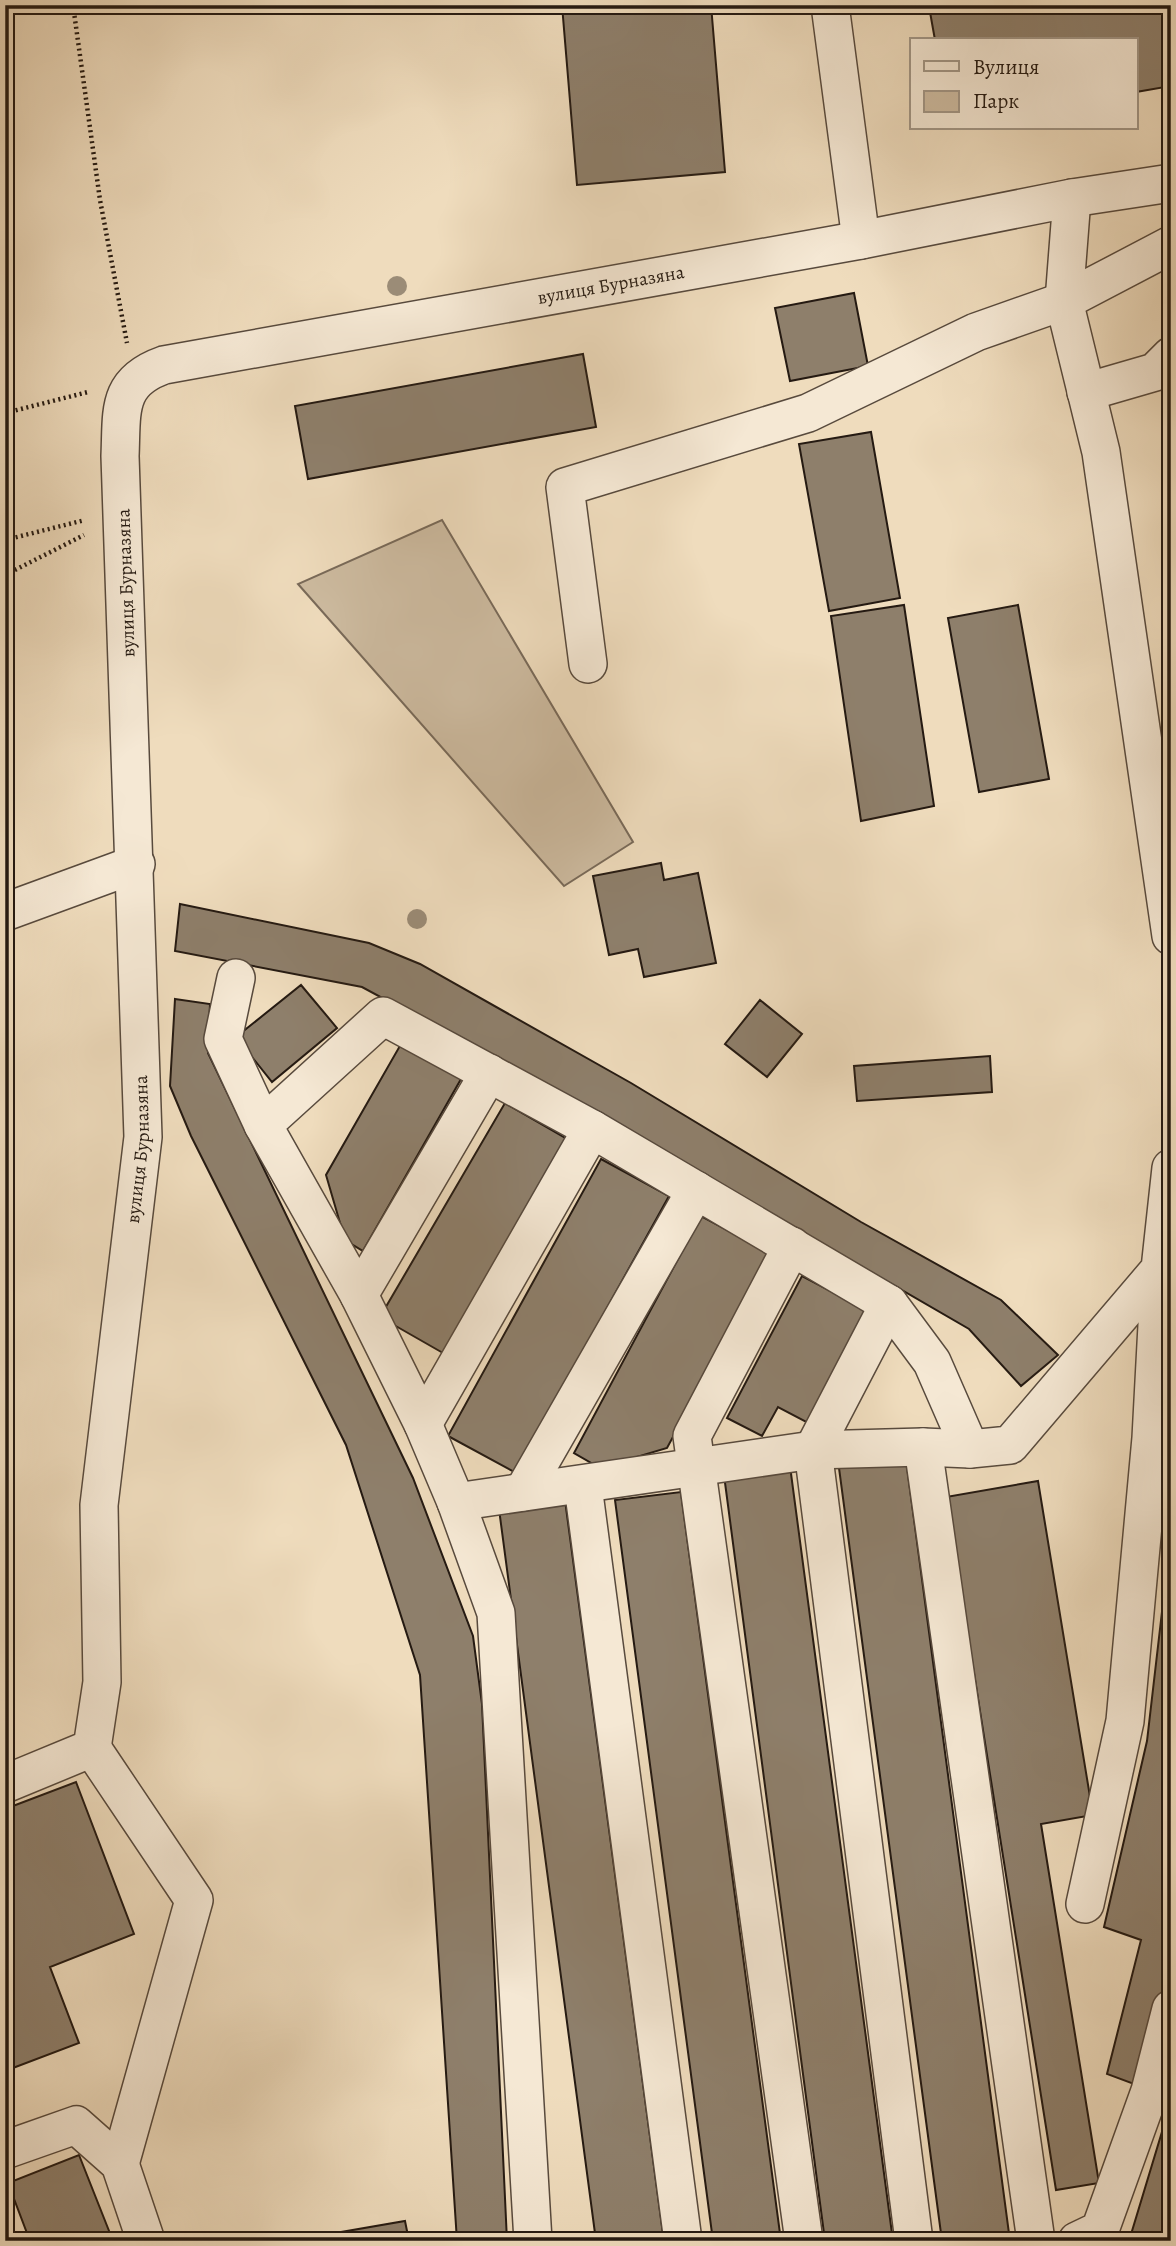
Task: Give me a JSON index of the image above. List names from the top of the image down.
{
  "streets": {
    "street": ["вулиця Бурназяна"]
  },
  "legend": ["Вулиця", "Парк"]
}
